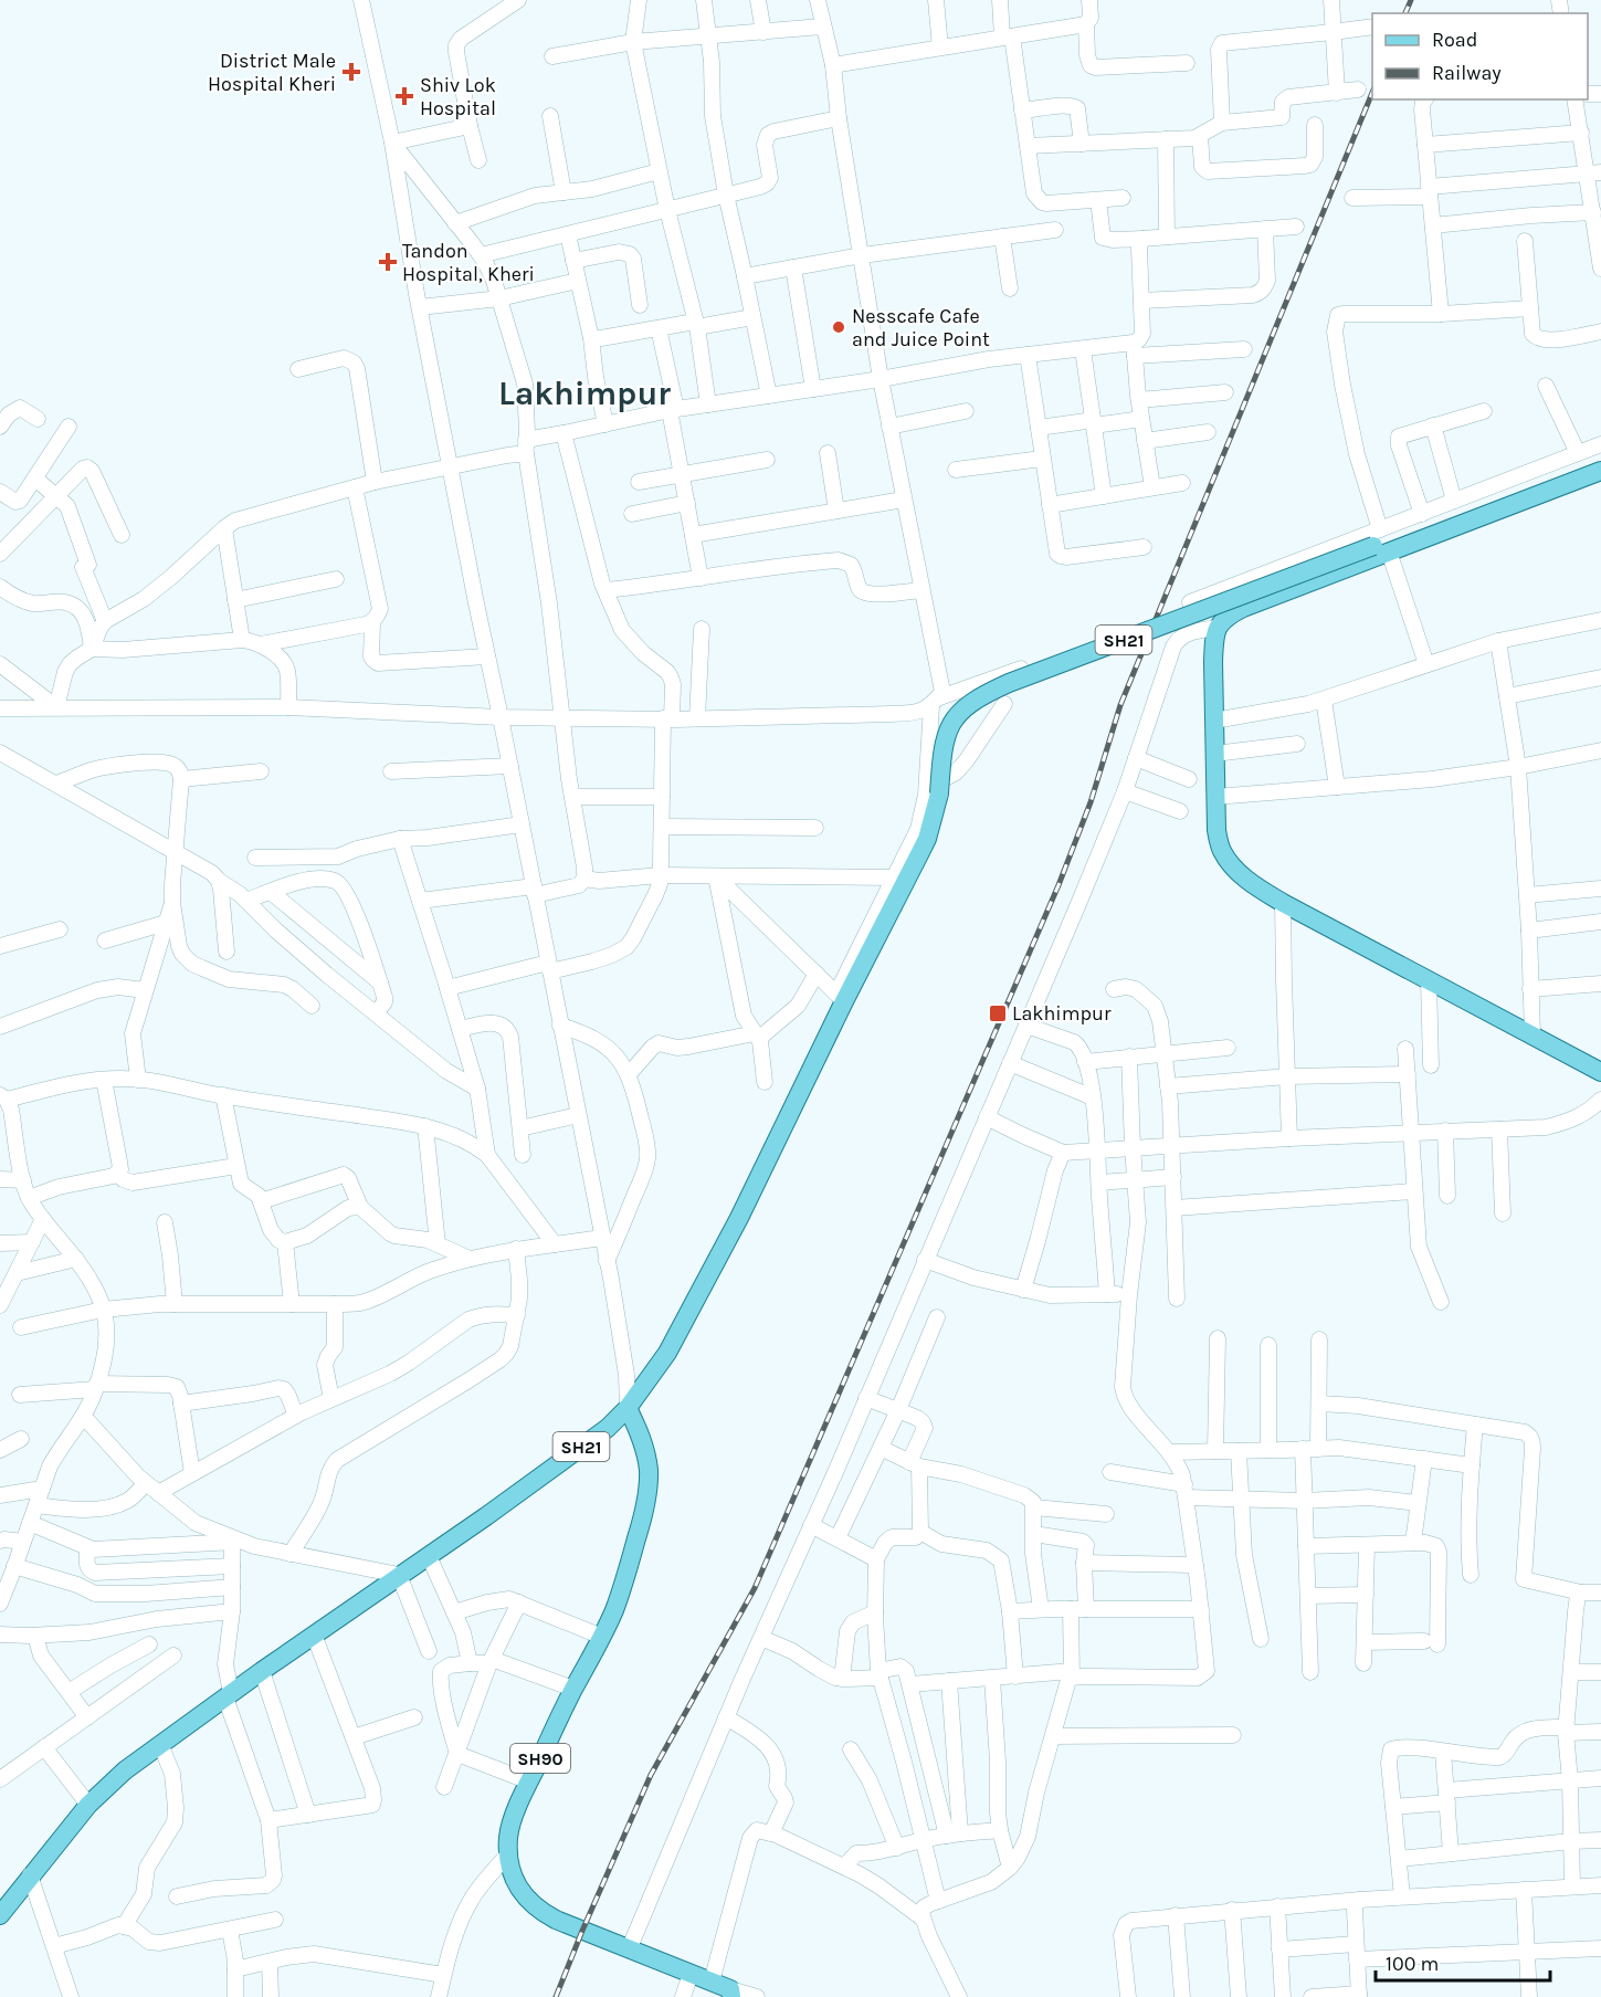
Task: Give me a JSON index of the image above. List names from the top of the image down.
{
  "streets": {
    "main road": ["SH21", "SH90"]
  },
  "crossings": [
    ["SH21", "SH90"]
  ],
  "districts": ["Lakhimpur"],
  "places": {
    "health": ["District Male Hospital Kheri", "Shiv Lok Hospital", "Tandon Hospital, Kheri"],
    "other": ["Nesscafe Cafe and Juice Point"],
    "transit": ["Lakhimpur"]
  },
  "legend": ["Road", "Railway"],
  "scale_bar": "100 m"
}
